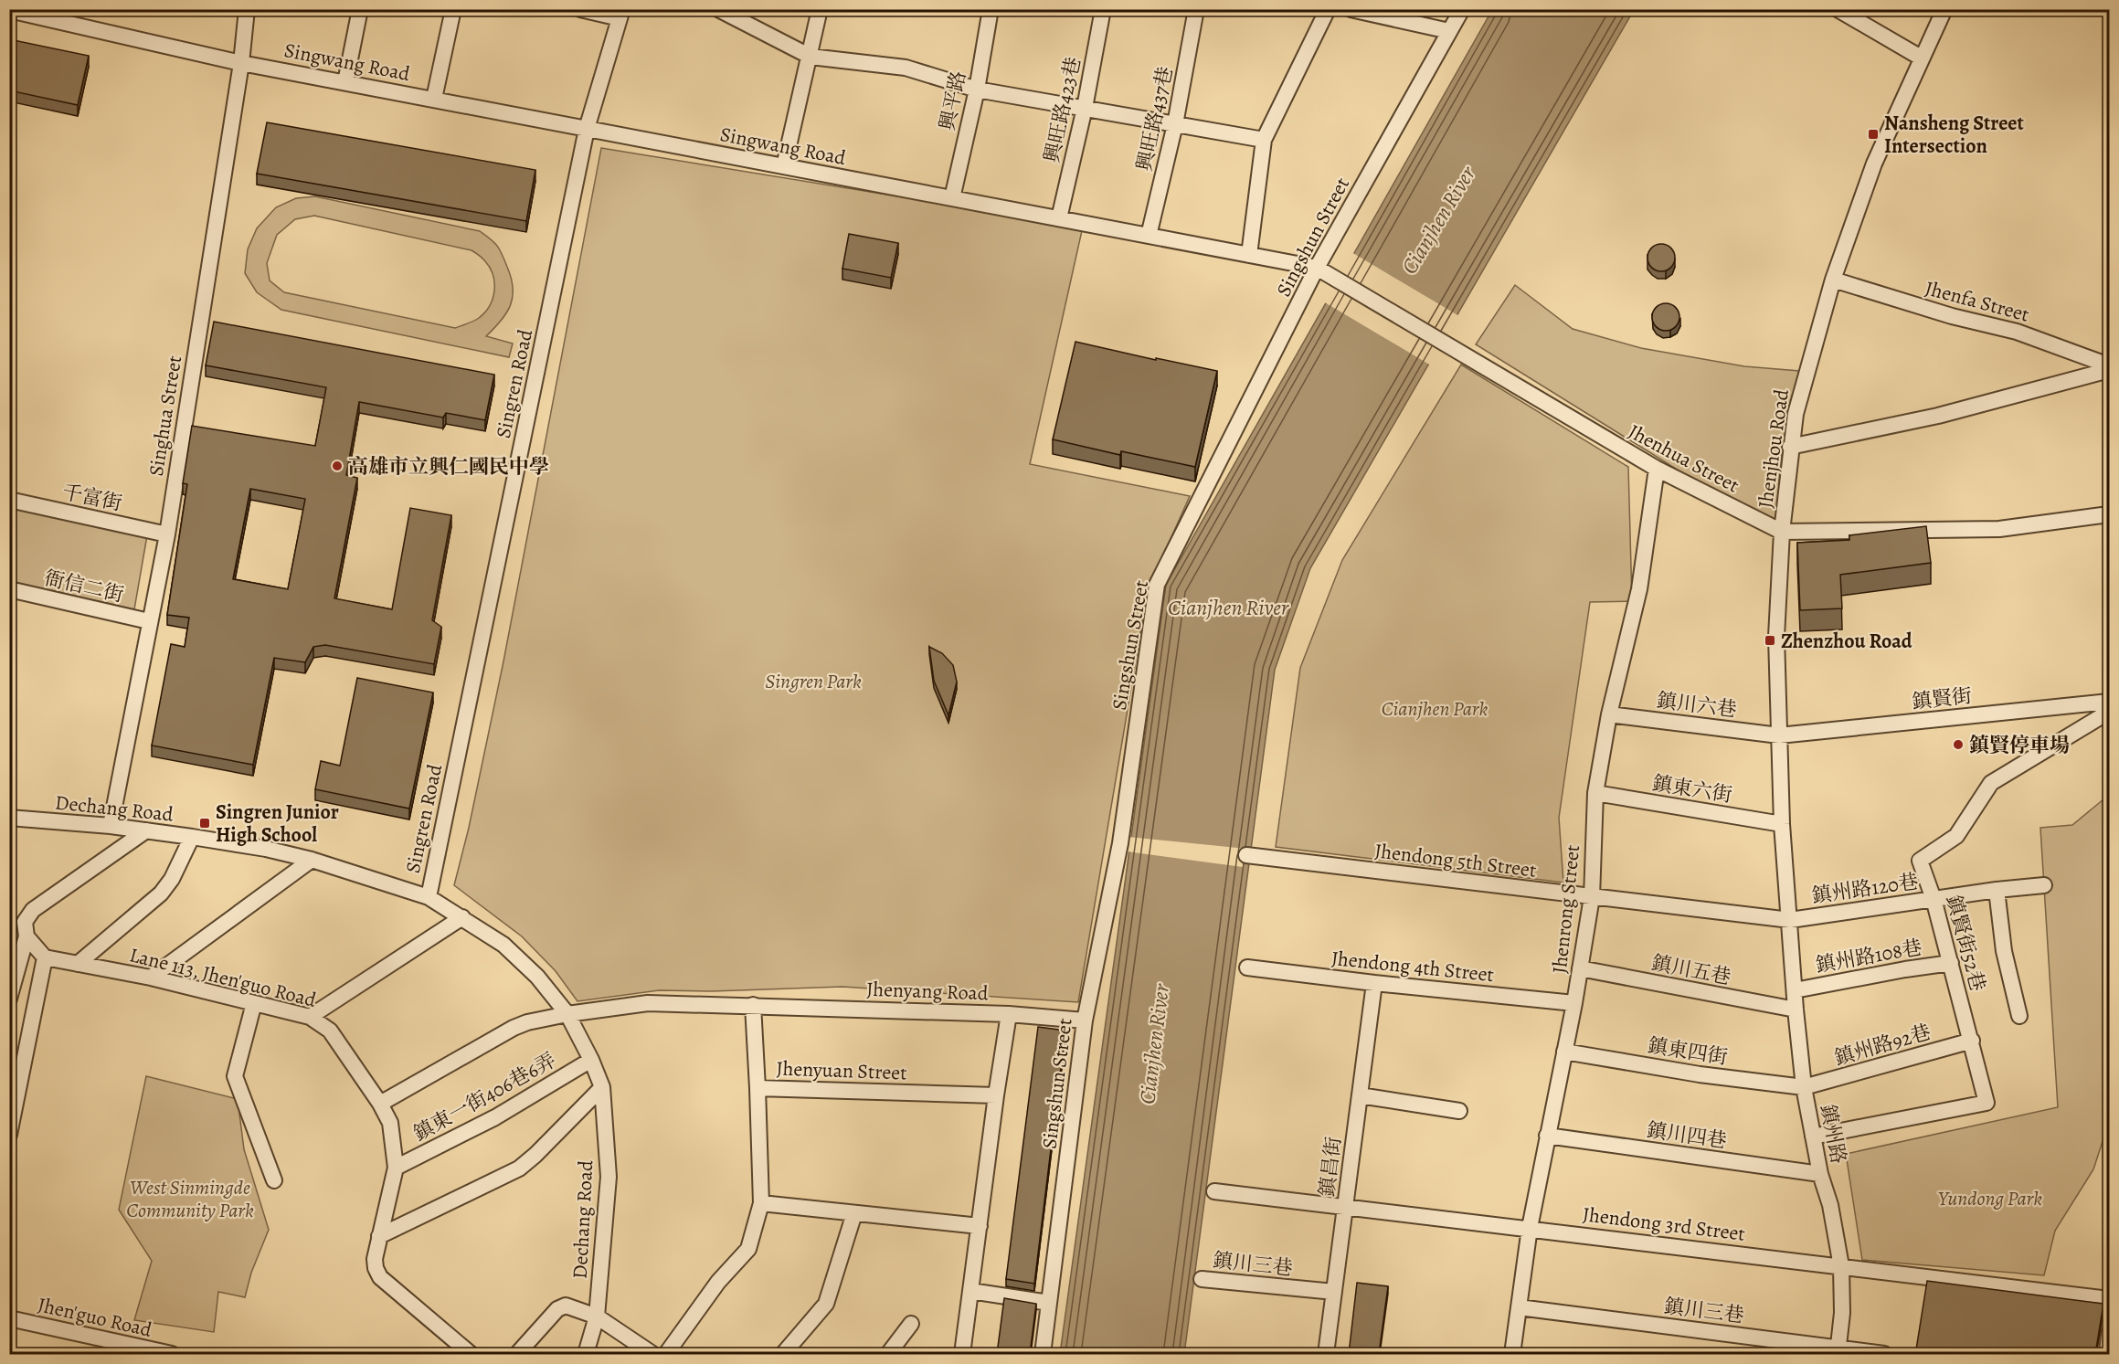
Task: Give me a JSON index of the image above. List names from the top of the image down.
{
  "streets": {
    "street": [
      "Singwang Road",
      "興平路",
      "興旺路423巷",
      "興旺路437巷",
      "Singshun Street",
      "Jhenfa Street",
      "Singren Road",
      "Singhua Street",
      "Jhenjhou Road",
      "Jhenhua Street",
      "千富街",
      "衙信二街",
      "鎮賢街",
      "鎮川六巷",
      "鎮東六街",
      "Dechang Road",
      "Jhendong 5th Street",
      "鎮州路120巷",
      "Jhenrong Street",
      "鎮賢街52巷",
      "鎮州路108巷",
      "Jhendong 4th Street",
      "鎮川五巷",
      "Lane 113, Jhen'guo Road",
      "Jhenyang Road",
      "鎮州路92巷",
      "鎮東四街",
      "Jhenyuan Street",
      "鎮東一街406巷6弄",
      "鎮州路",
      "鎮川四巷",
      "鎮昌街",
      "Jhendong 3rd Street",
      "鎮川三巷",
      "Jhen'guo Road"
    ]
  },
  "crossings": [
    ["Singwang Road", "興平路"],
    ["Singwang Road", "興旺路423巷"],
    ["Singwang Road", "興旺路437巷"],
    ["Singwang Road", "Singshun Street"],
    ["Singwang Road", "Singren Road"],
    ["Singwang Road", "Singhua Street"],
    ["Singwang Road", "Jhenhua Street"],
    ["Singshun Street", "Jhenhua Street"],
    ["Jhenfa Street", "Jhenjhou Road"],
    ["Singren Road", "Dechang Road"],
    ["Singhua Street", "千富街"],
    ["Singhua Street", "衙信二街"],
    ["Singhua Street", "Dechang Road"],
    ["Jhenjhou Road", "Jhenhua Street"],
    ["Jhenjhou Road", "鎮賢街"],
    ["Jhenjhou Road", "鎮川六巷"],
    ["Jhenjhou Road", "鎮東六街"],
    ["Jhenjhou Road", "Jhendong 5th Street"],
    ["Jhenjhou Road", "鎮州路120巷"],
    ["Jhenjhou Road", "鎮州路"],
    ["Jhenhua Street", "Jhenrong Street"],
    ["鎮賢街", "鎮川六巷"],
    ["鎮川六巷", "Jhenrong Street"],
    ["鎮東六街", "Jhenrong Street"],
    ["Dechang Road", "Jhenyang Road"],
    ["Dechang Road", "鎮東一街406巷6弄"],
    ["Jhendong 5th Street", "鎮州路120巷"],
    ["Jhendong 5th Street", "Jhenrong Street"],
    ["Jhendong 5th Street", "鎮州路"],
    ["鎮州路120巷", "鎮賢街52巷"],
    ["鎮州路120巷", "鎮州路"],
    ["Jhenrong Street", "Jhendong 4th Street"],
    ["Jhenrong Street", "鎮川五巷"],
    ["Jhenrong Street", "鎮東四街"],
    ["Jhenrong Street", "鎮川四巷"],
    ["Jhenrong Street", "Jhendong 3rd Street"],
    ["Jhenrong Street", "鎮川三巷"],
    ["鎮賢街52巷", "鎮州路108巷"],
    ["鎮賢街52巷", "鎮州路92巷"],
    ["鎮賢街52巷", "鎮州路"],
    ["鎮州路108巷", "鎮州路"],
    ["Jhendong 4th Street", "鎮昌街"],
    ["鎮川五巷", "鎮州路"],
    ["Lane 113, Jhen'guo Road", "Jhenyang Road"],
    ["Lane 113, Jhen'guo Road", "鎮東一街406巷6弄"],
    ["Jhenyang Road", "Jhenyuan Street"],
    ["鎮州路92巷", "鎮東四街"],
    ["鎮州路92巷", "鎮州路"],
    ["鎮東四街", "鎮州路"],
    ["鎮州路", "鎮川四巷"],
    ["鎮州路", "Jhendong 3rd Street"],
    ["鎮州路", "鎮川三巷"],
    ["鎮昌街", "Jhendong 3rd Street"],
    ["鎮昌街", "鎮川三巷"]
  ],
  "water": ["Cianjhen River"],
  "parks": [
    "Singren Park",
    "Cianjhen Park",
    "West Sinmingde Community Park",
    "Yundong Park"
  ],
  "places": {
    "transit": ["Nansheng Street Intersection", "Zhenzhou Road", "Singren Junior High School"],
    "other": ["高雄市立興仁國民中學", "鎮賢停車場"]
  }
}
